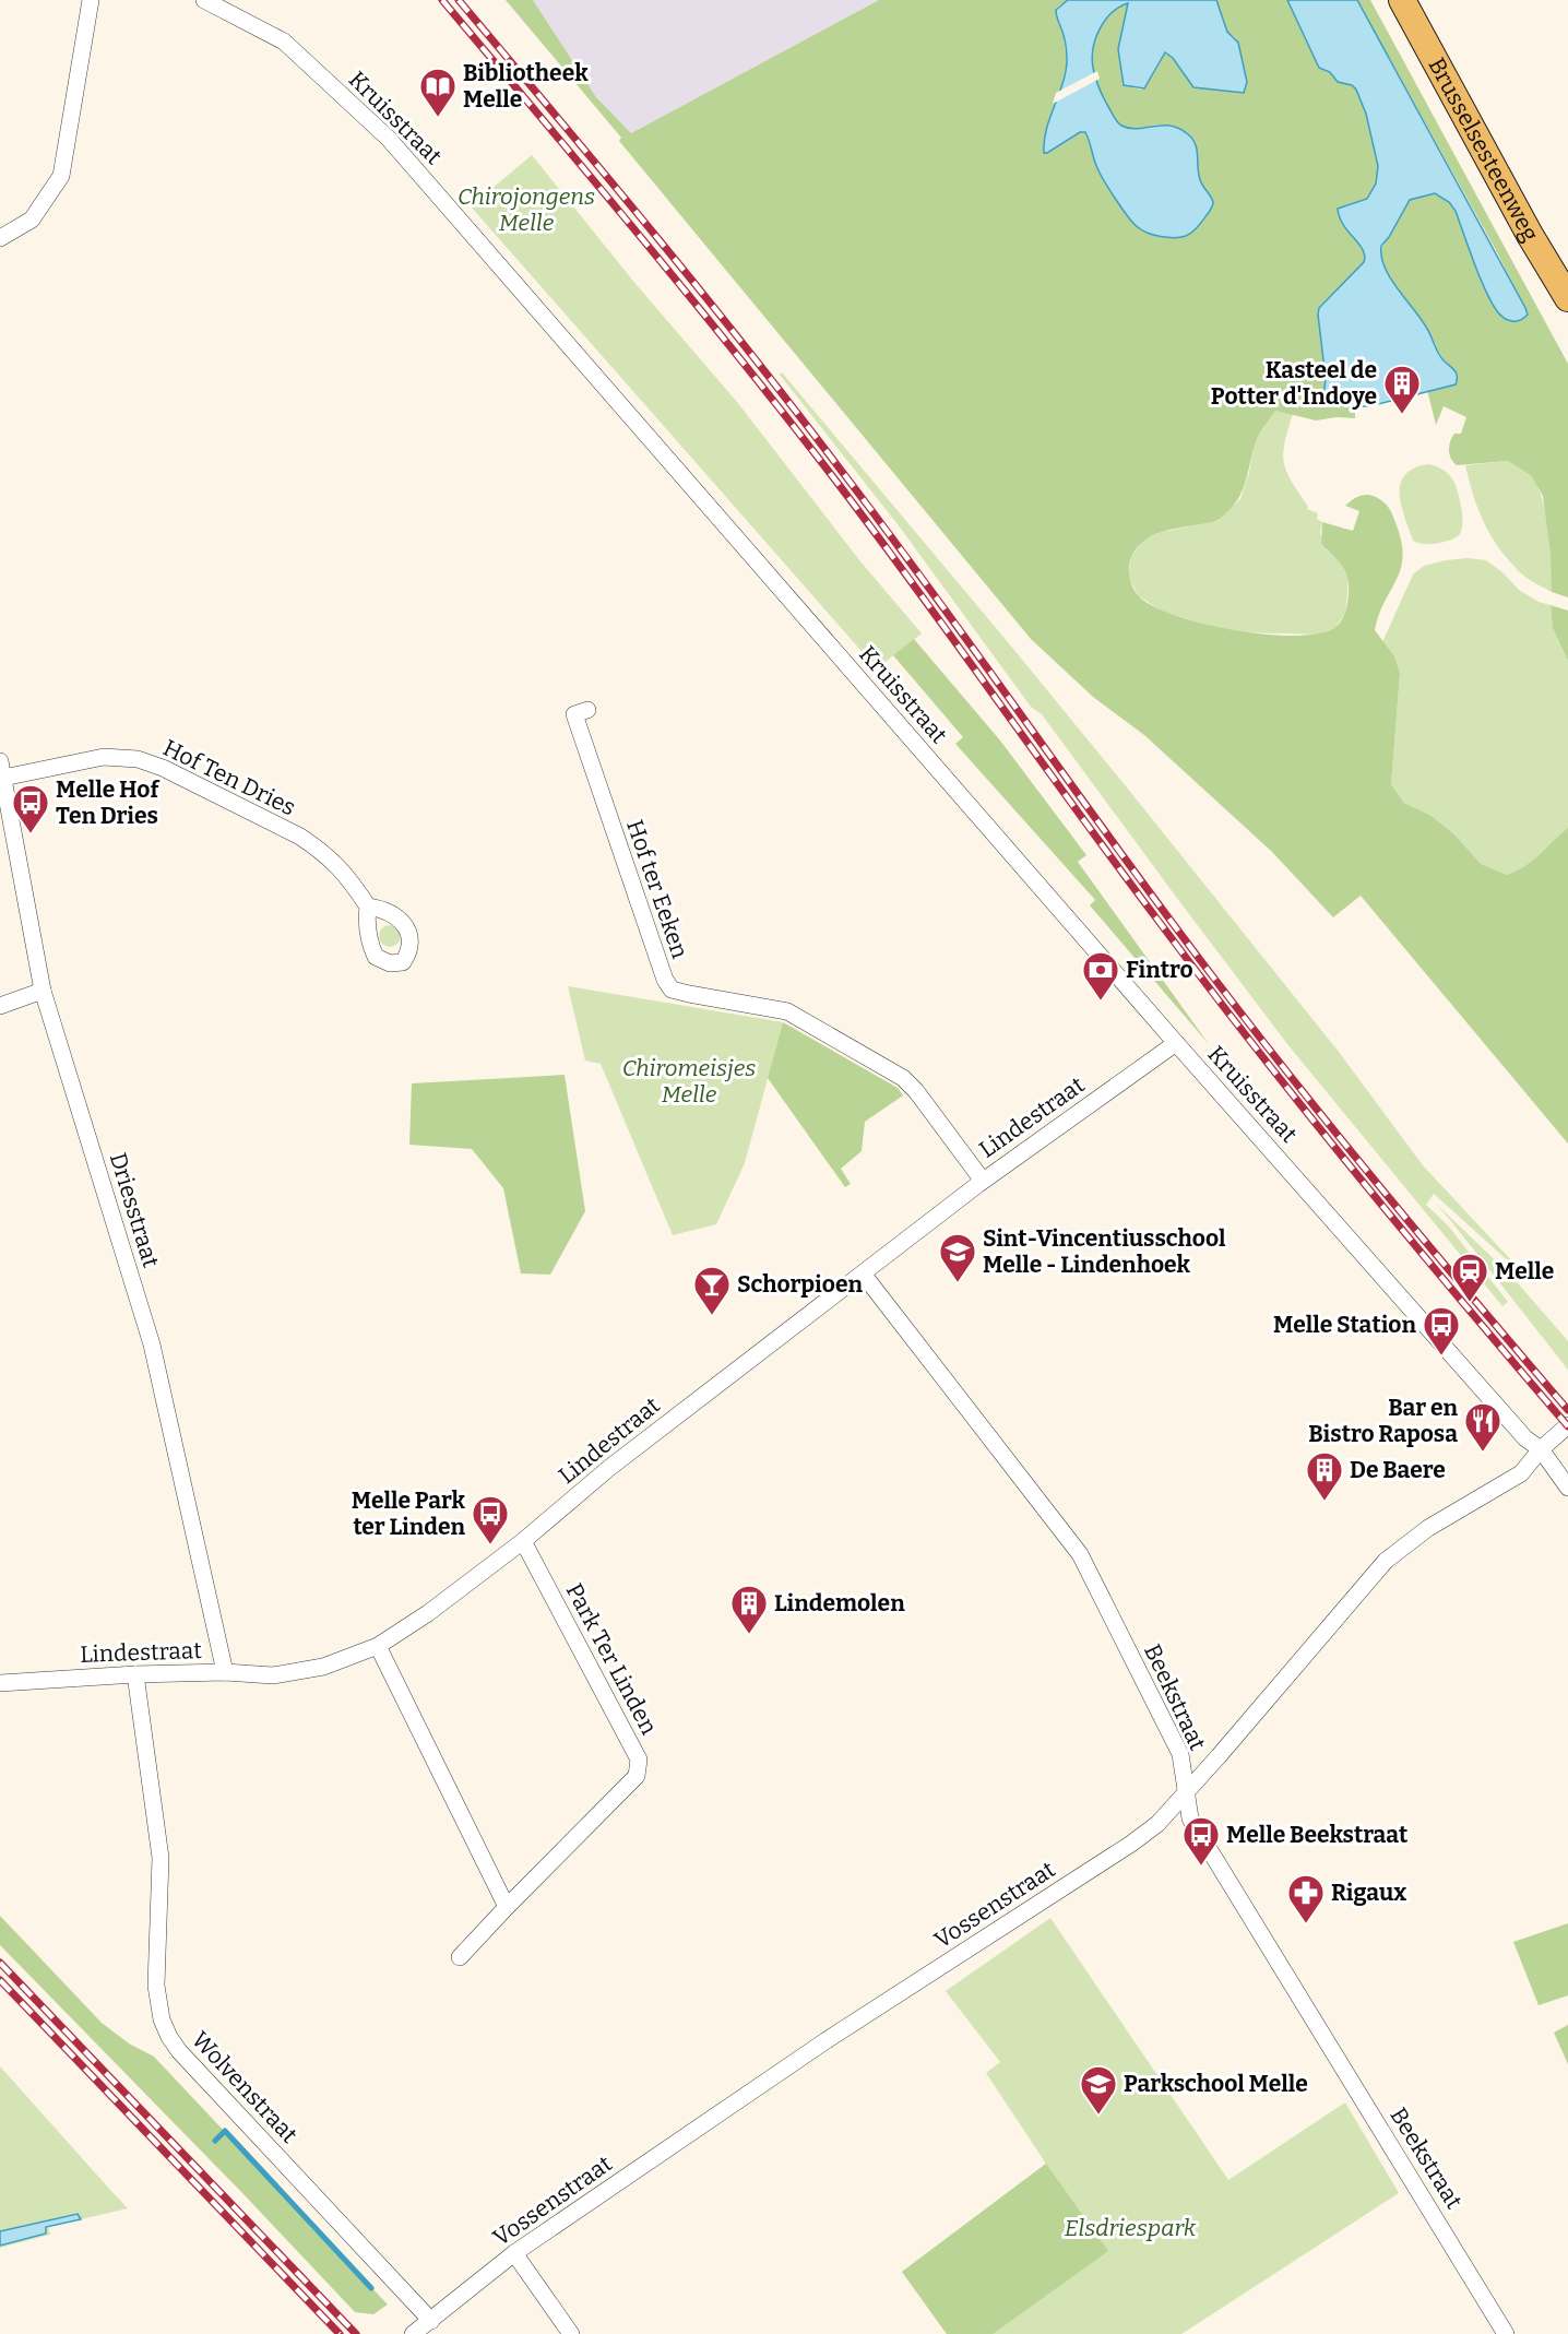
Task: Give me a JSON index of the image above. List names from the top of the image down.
{
  "streets": {
    "main road": ["Brusselsesteenweg"],
    "street": [
      "Kruisstraat",
      "Hof Ten Dries",
      "Hof ter Eeken",
      "Lindestraat",
      "Driesstraat",
      "Park Ter Linden",
      "Beekstraat",
      "Vossenstraat",
      "Wolvenstraat"
    ]
  },
  "crossings": [
    ["Kruisstraat", "Lindestraat"],
    ["Kruisstraat", "Vossenstraat"],
    ["Hof Ten Dries", "Driesstraat"],
    ["Hof ter Eeken", "Lindestraat"],
    ["Lindestraat", "Driesstraat"],
    ["Lindestraat", "Park Ter Linden"],
    ["Lindestraat", "Beekstraat"],
    ["Lindestraat", "Wolvenstraat"],
    ["Beekstraat", "Vossenstraat"],
    ["Vossenstraat", "Wolvenstraat"]
  ],
  "parks": ["Chirojongens Melle", "Chiromeisjes Melle", "Elsdriespark"],
  "places": {
    "library": ["Bibliotheek Melle"],
    "building": ["Kasteel de Potter d'Indoye", "De Baere", "Lindemolen"],
    "bus stop": [
      "Melle Hof Ten Dries",
      "Melle Station",
      "Melle Park ter Linden",
      "Melle Beekstraat"
    ],
    "bank": ["Fintro"],
    "school or university": ["Sint-Vincentiusschool Melle - Lindenhoek", "Parkschool Melle"],
    "station": ["Melle"],
    "bar": ["Schorpioen"],
    "restaurant": ["Bar en Bistro Raposa"],
    "pharmacy": ["Rigaux"]
  }
}
